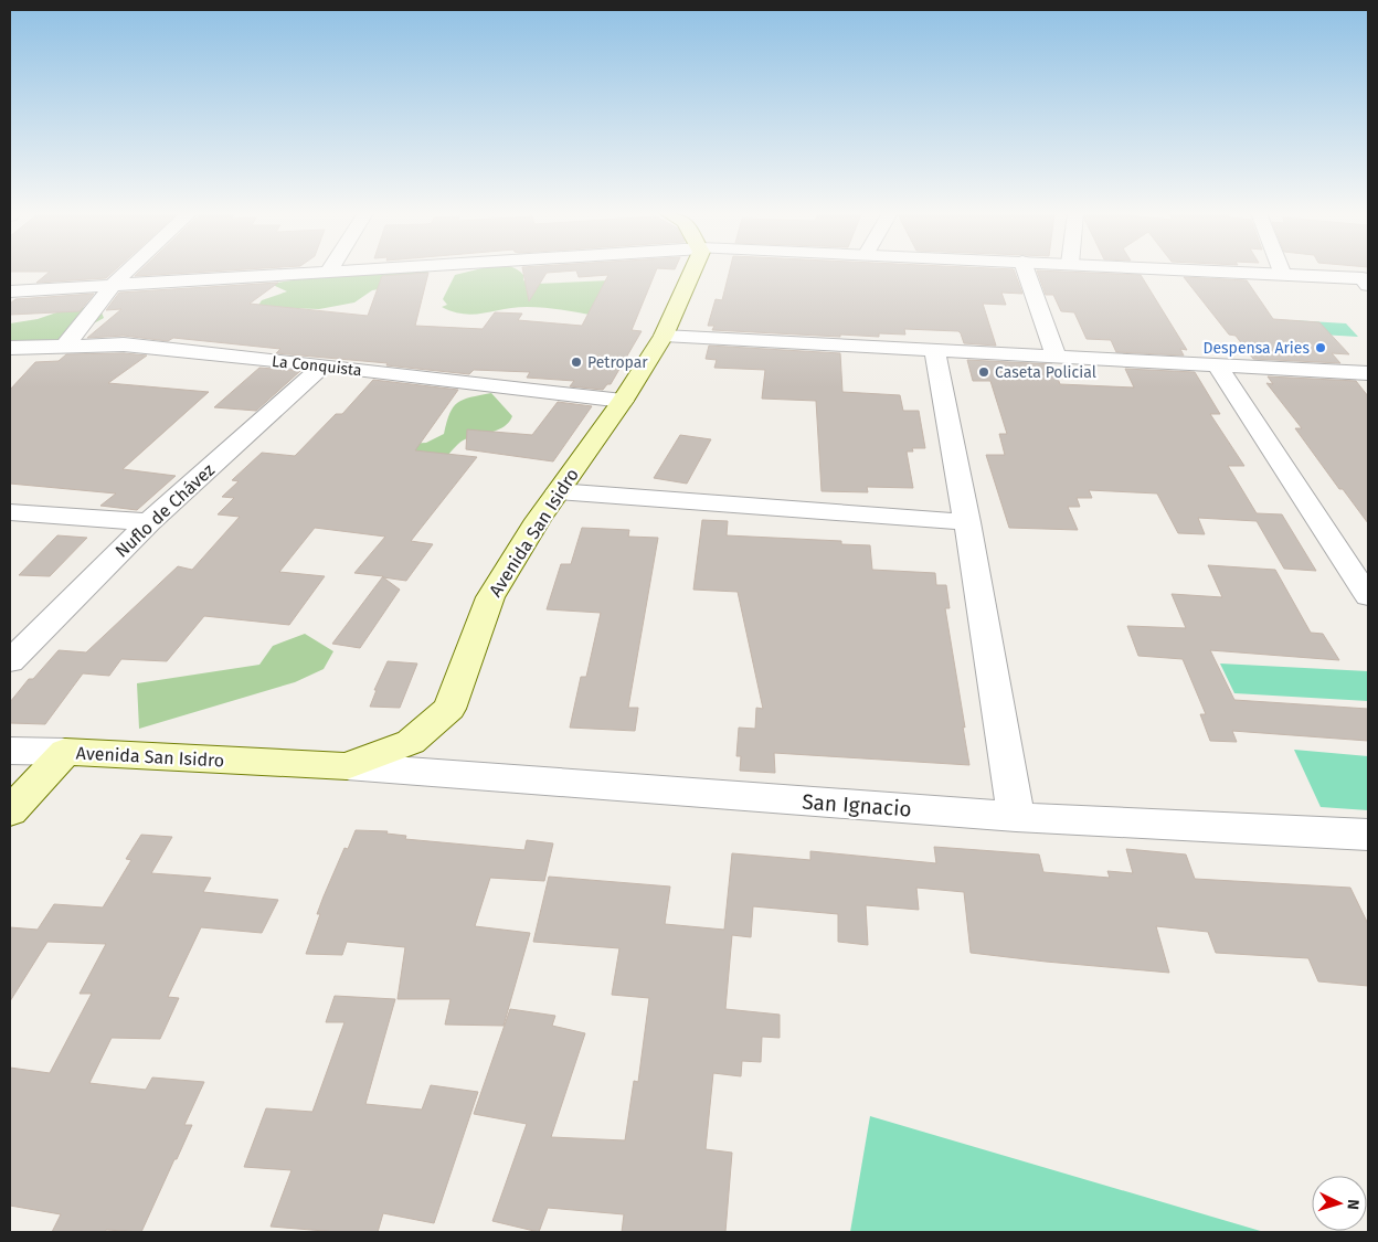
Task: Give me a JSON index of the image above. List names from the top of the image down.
{
  "streets": {
    "main road": ["Avenida San Isidro"],
    "street": ["La Conquista", "Nuflo de Chávez", "San Ignacio"]
  },
  "crossings": [
    ["La Conquista", "Nuflo de Chávez"],
    ["La Conquista", "Avenida San Isidro"],
    ["Avenida San Isidro", "San Ignacio"]
  ],
  "places": ["Despensa Aries", "Petropar", "Caseta Policial"],
  "north": "right"
}
